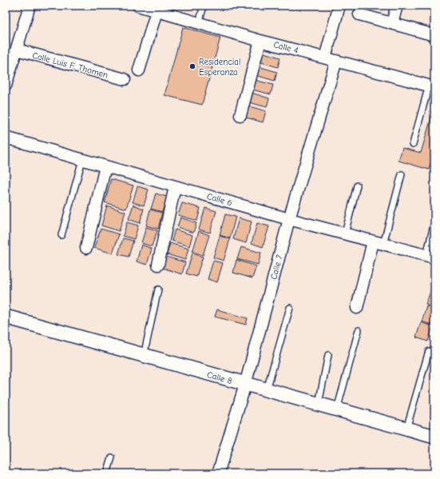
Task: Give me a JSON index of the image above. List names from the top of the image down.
{
  "streets": {
    "street": [
      "Calle 4",
      "Calle Luis F. Thomen",
      "Calle 6",
      "Calle 7",
      "Calle 8"
    ]
  },
  "crossings": [
    ["Calle 4", "Calle 7"],
    ["Calle 6", "Calle 7"],
    ["Calle 7", "Calle 8"]
  ],
  "places": ["Residencial Esperanza"]
}
